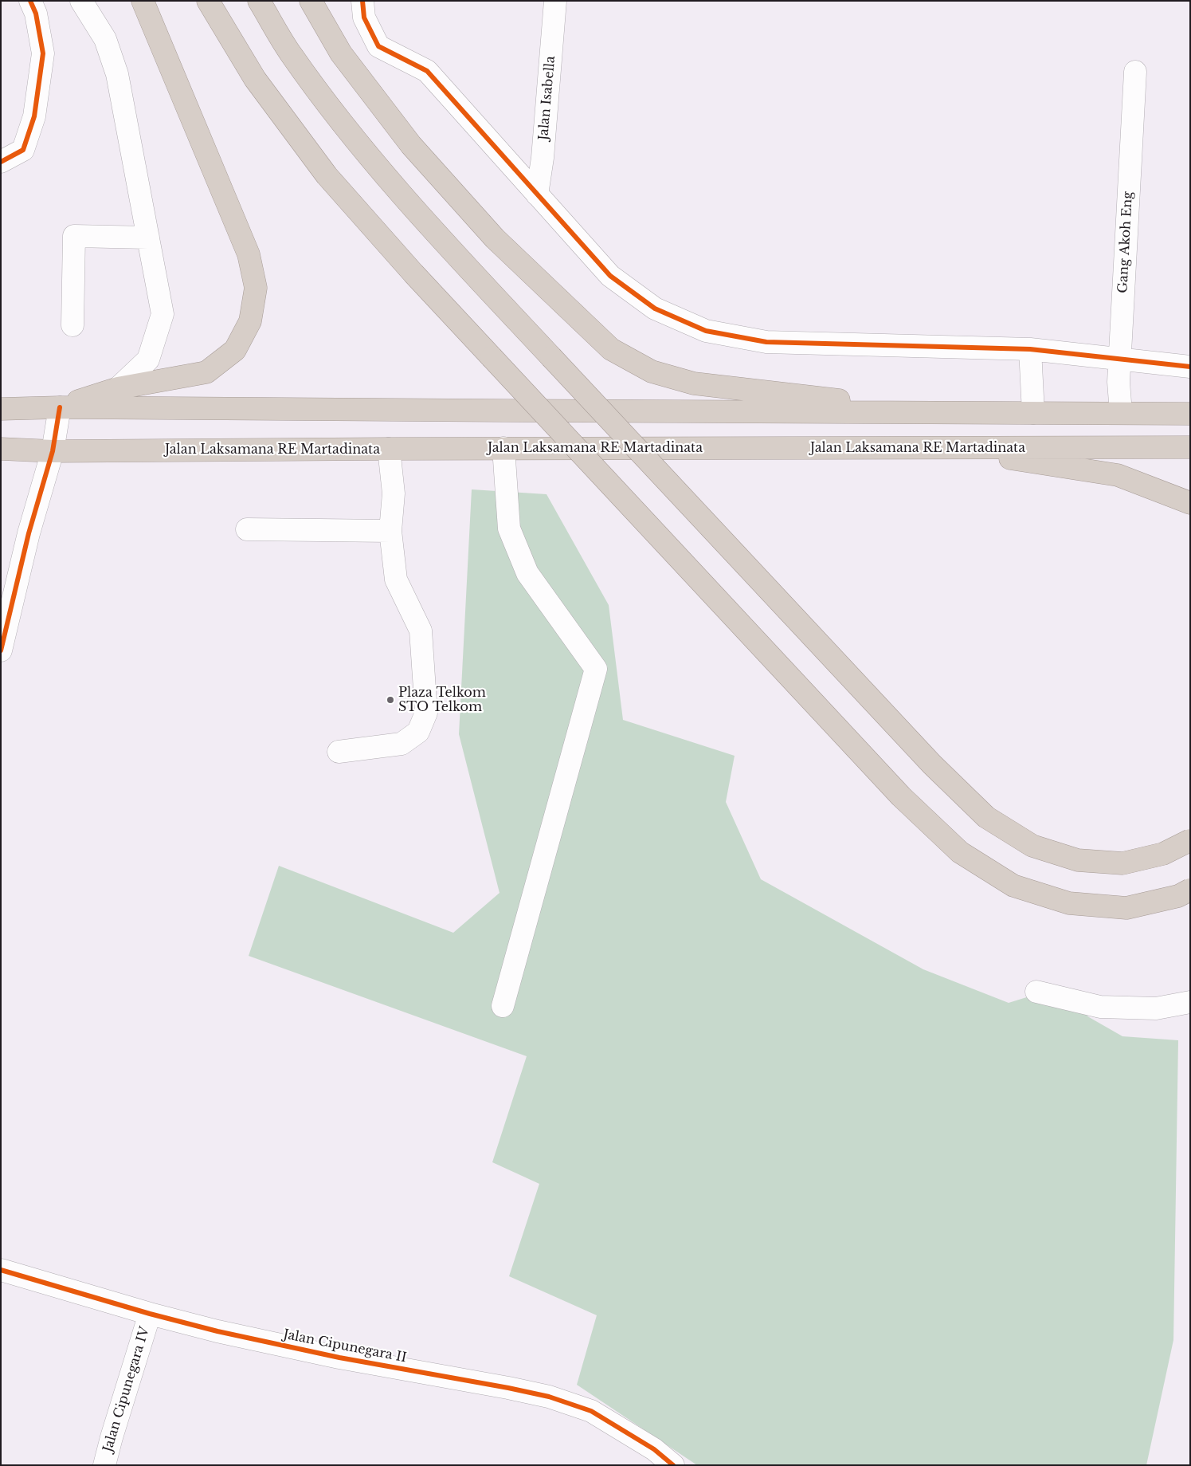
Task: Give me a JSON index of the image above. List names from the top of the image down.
{
  "streets": {
    "highway": ["Jalan Laksamana RE Martadinata"],
    "street": [
      "Jalan Isabella",
      "Gang Akoh Eng",
      "Jalan Cipunegara II",
      "Jalan Cipunegara IV"
    ]
  },
  "crossings": [
    ["Jalan Cipunegara II", "Jalan Cipunegara IV"]
  ],
  "places": ["Plaza Telkom STO Telkom"]
}
